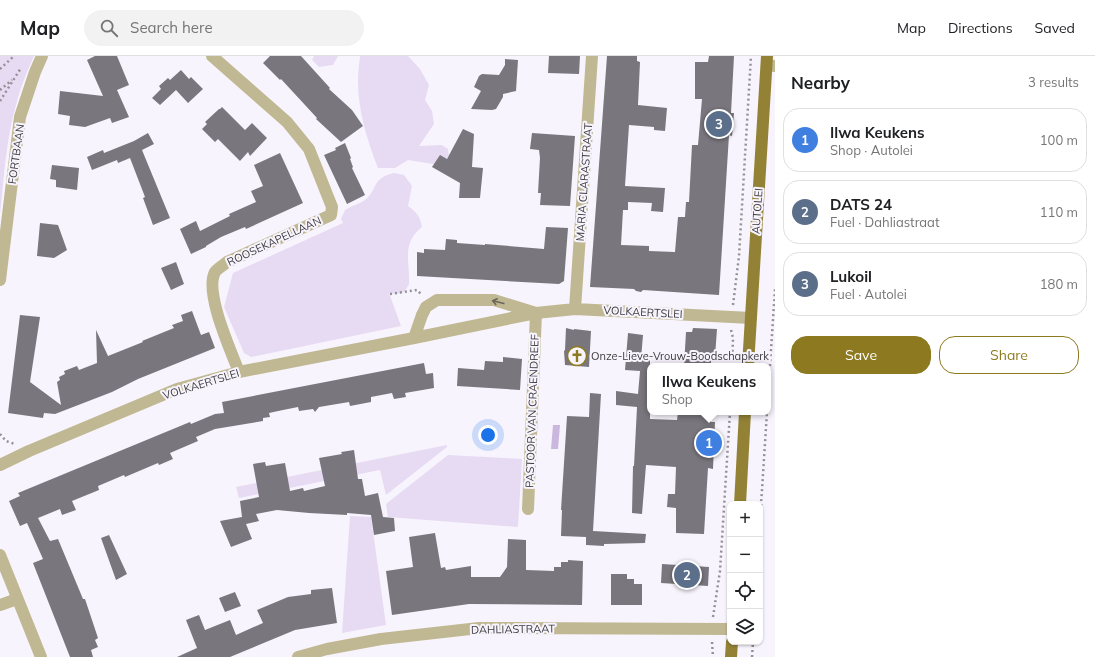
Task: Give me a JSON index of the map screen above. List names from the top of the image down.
{
  "streets": {
    "main road": ["AUTOLEI"],
    "street": [
      "FORTBAAN",
      "MARIA CLARASTRAAT",
      "ROOSEKAPELLAAN",
      "VOLKAERTSLEI",
      "PASTOOR VAN CRAENDREEF",
      "DAHLIASTRAAT"
    ]
  },
  "crossings": [
    ["MARIA CLARASTRAAT", "VOLKAERTSLEI"],
    ["AUTOLEI", "VOLKAERTSLEI"],
    ["ROOSEKAPELLAAN", "VOLKAERTSLEI"],
    ["VOLKAERTSLEI", "PASTOOR VAN CRAENDREEF"]
  ],
  "places": {
    "church": ["Onze-Lieve-Vrouw-Boodschapkerk"]
  },
  "page": {
    "header": "Map",
    "search": "Search here",
    "nav": ["Map", "Directions", "Saved"],
    "heading": ["Nearby", "3 results"],
    "list": [
      {
        "mark": "1",
        "name": "Ilwa Keukens",
        "note": "Shop · Autolei",
        "value": "100 m"
      },
      {
        "mark": "2",
        "name": "DATS 24",
        "note": "Fuel · Dahliastraat",
        "value": "110 m"
      },
      {
        "mark": "3",
        "name": "Lukoil",
        "note": "Fuel · Autolei",
        "value": "180 m"
      }
    ],
    "pins": ["3", "1", "2"],
    "buttons": ["Save", "Share"],
    "popup": ["Ilwa Keukens", "Shop"],
    "map_buttons": ["+", "−"]
  }
}
